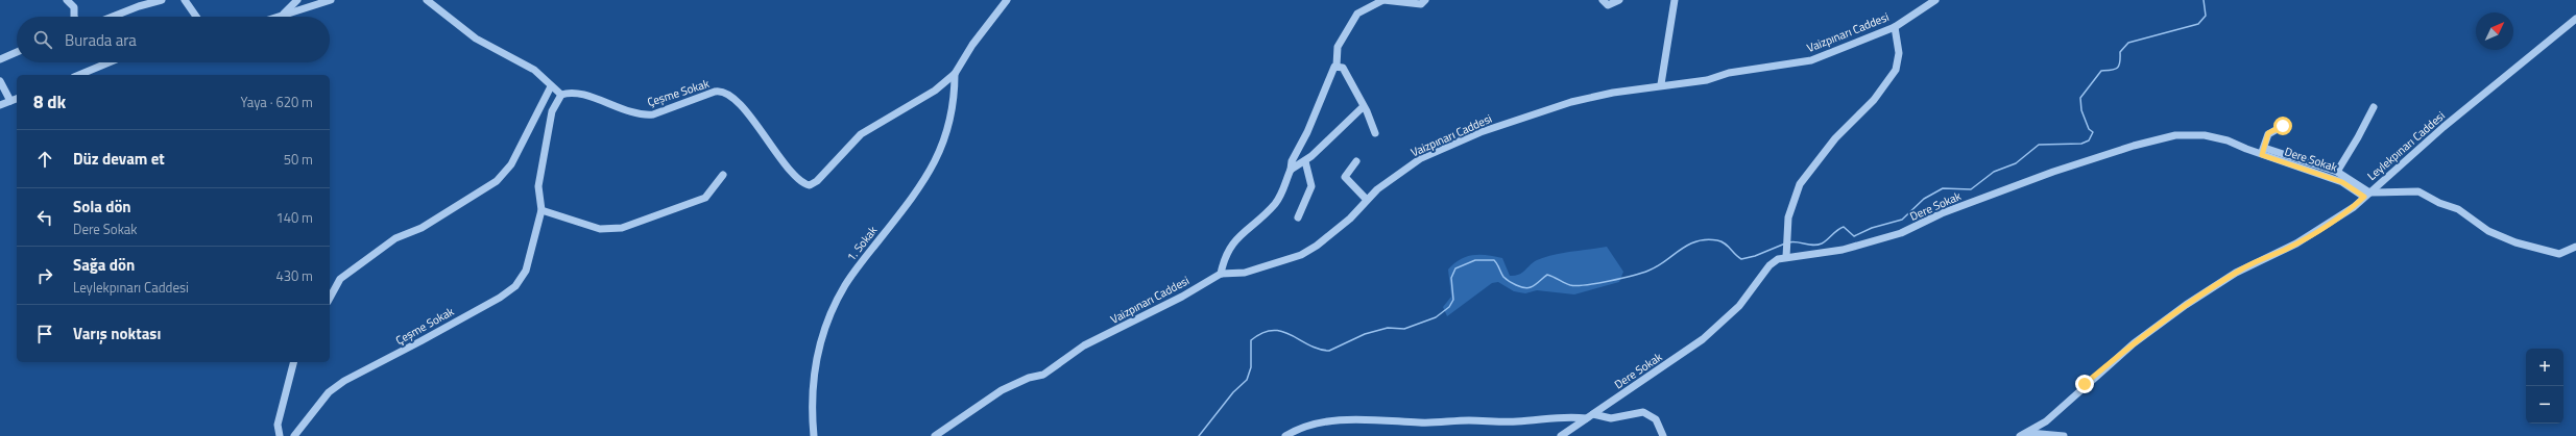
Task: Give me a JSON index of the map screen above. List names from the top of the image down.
{
  "streets": {
    "street": [
      "Vaizpınarı Caddesi",
      "Çeşme Sokak",
      "Leylekpınarı Caddesi",
      "Dere Sokak",
      "1. Sokak"
    ]
  },
  "crossings": [
    ["Çeşme Sokak", "1. Sokak"],
    ["Leylekpınarı Caddesi", "Dere Sokak"]
  ],
  "north": "top right",
  "page": {
    "search": "Burada ara",
    "heading": ["8 dk", "Yaya · 620 m"],
    "list": [
      ["Düz devam et", "50 m"],
      ["Sola dön", "Dere Sokak", "140 m"],
      ["Sağa dön", "Leylekpınarı Caddesi", "430 m"],
      "Varış noktası"
    ],
    "map_buttons": ["+", "−"]
  }
}
